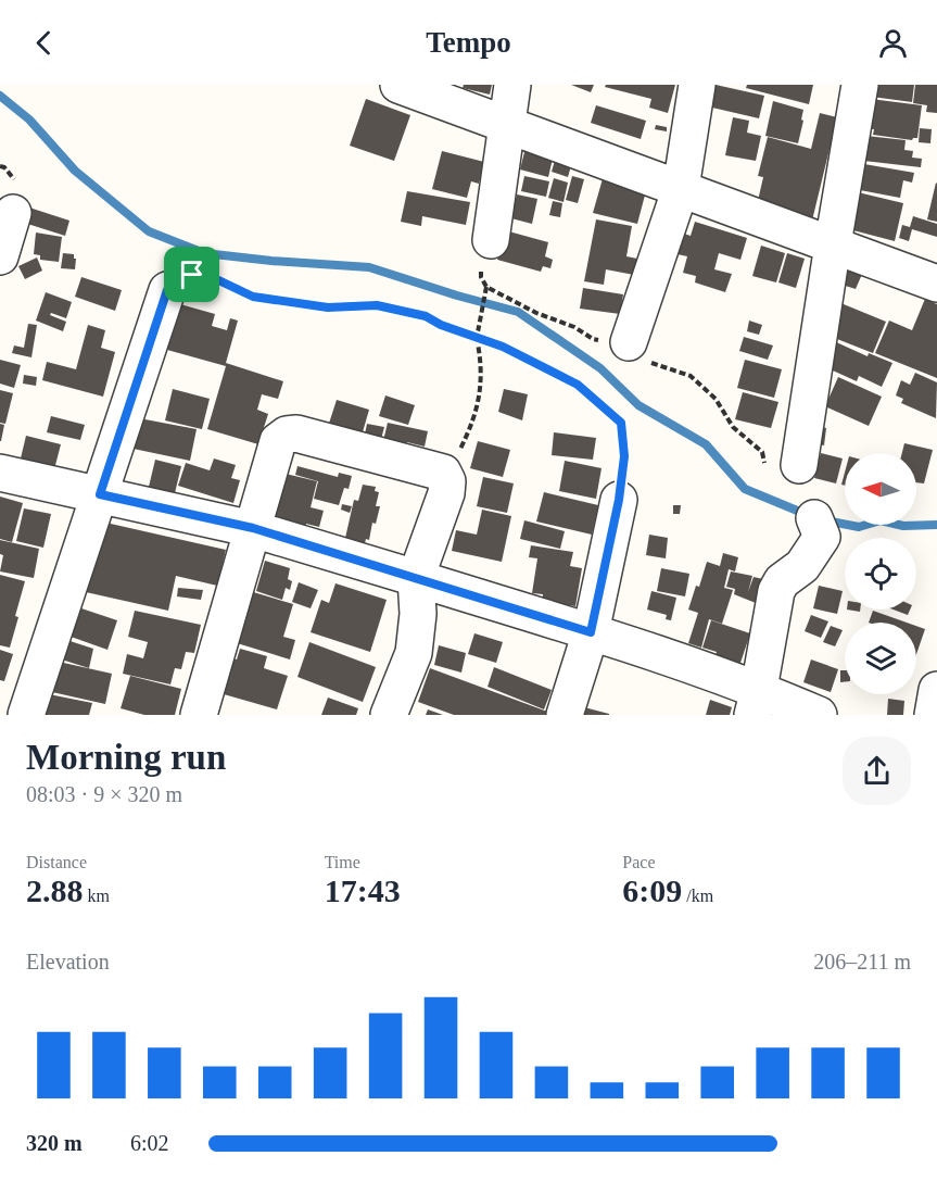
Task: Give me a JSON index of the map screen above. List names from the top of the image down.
{
  "north": "left",
  "page": {
    "header": "Tempo",
    "heading": ["Morning run", "08:03 · 9 × 320 m"],
    "stats": [
      ["Distance", "2.88 km"],
      ["Time", "17:43"],
      ["Pace", "6:09 /km"]
    ],
    "chart": ["Elevation", "206–211 m"],
    "list": [
      {
        "name": "320 m",
        "note": "6:02"
      }
    ]
  }
}
